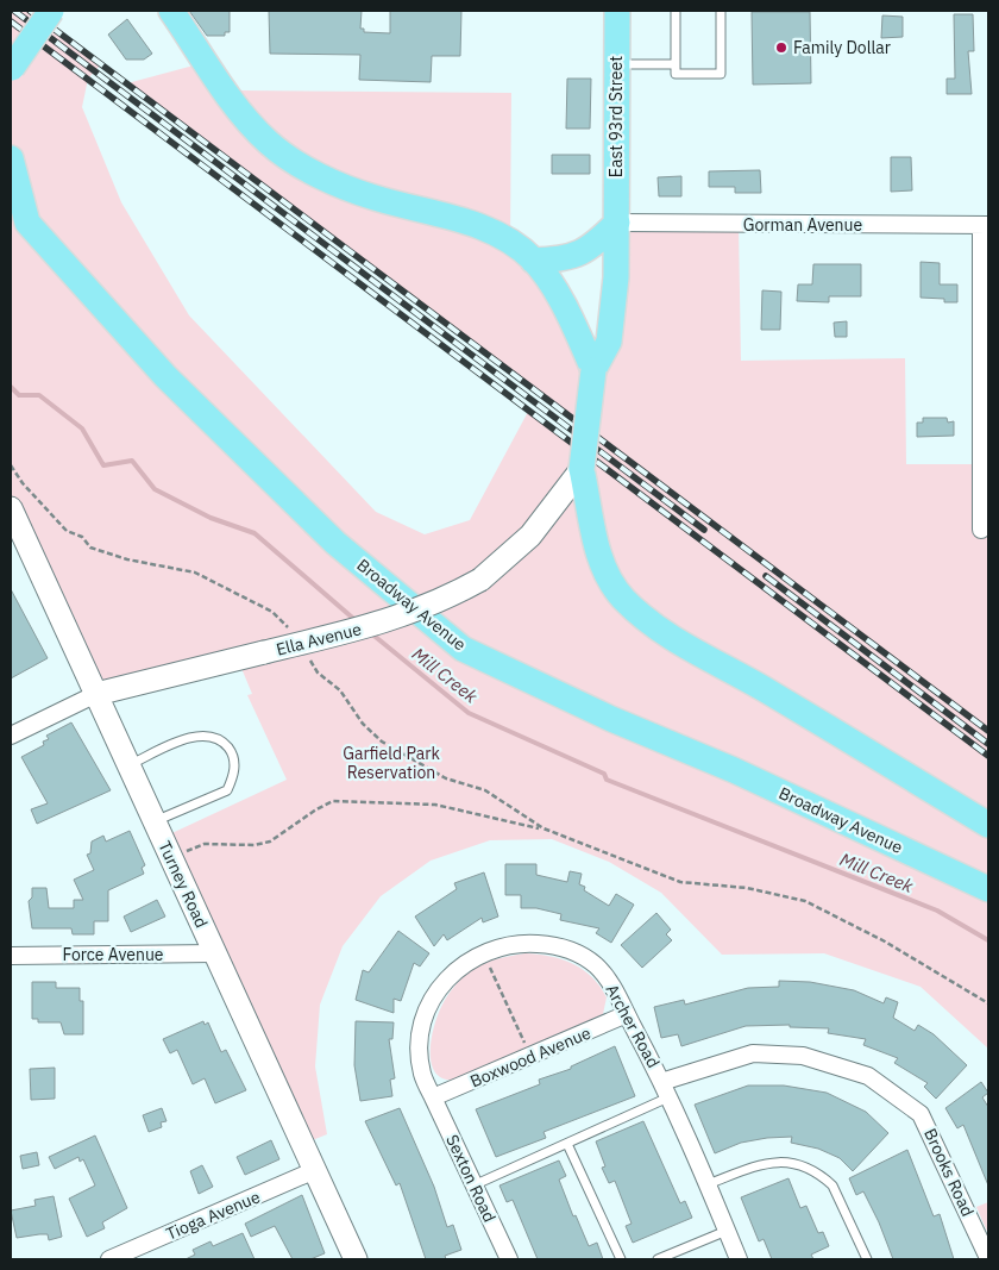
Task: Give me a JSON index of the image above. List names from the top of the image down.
{
  "streets": {
    "main road": [
      "East 93rd Street",
      "Broadway Avenue",
      "Ella Avenue",
      "Turney Road"
    ],
    "street": [
      "Gorman Avenue",
      "Force Avenue",
      "Archer Road",
      "Boxwood Avenue",
      "Brooks Road",
      "Sexton Road",
      "Tioga Avenue"
    ]
  },
  "crossings": [
    ["East 93rd Street", "Gorman Avenue"],
    ["Ella Avenue", "Turney Road"],
    ["Turney Road", "Force Avenue"],
    ["Turney Road", "Tioga Avenue"],
    ["Archer Road", "Boxwood Avenue"],
    ["Archer Road", "Brooks Road"],
    ["Archer Road", "Sexton Road"],
    ["Boxwood Avenue", "Sexton Road"]
  ],
  "water": ["Mill Creek"],
  "parks": ["Garfield Park Reservation"],
  "places": ["Family Dollar"]
}
